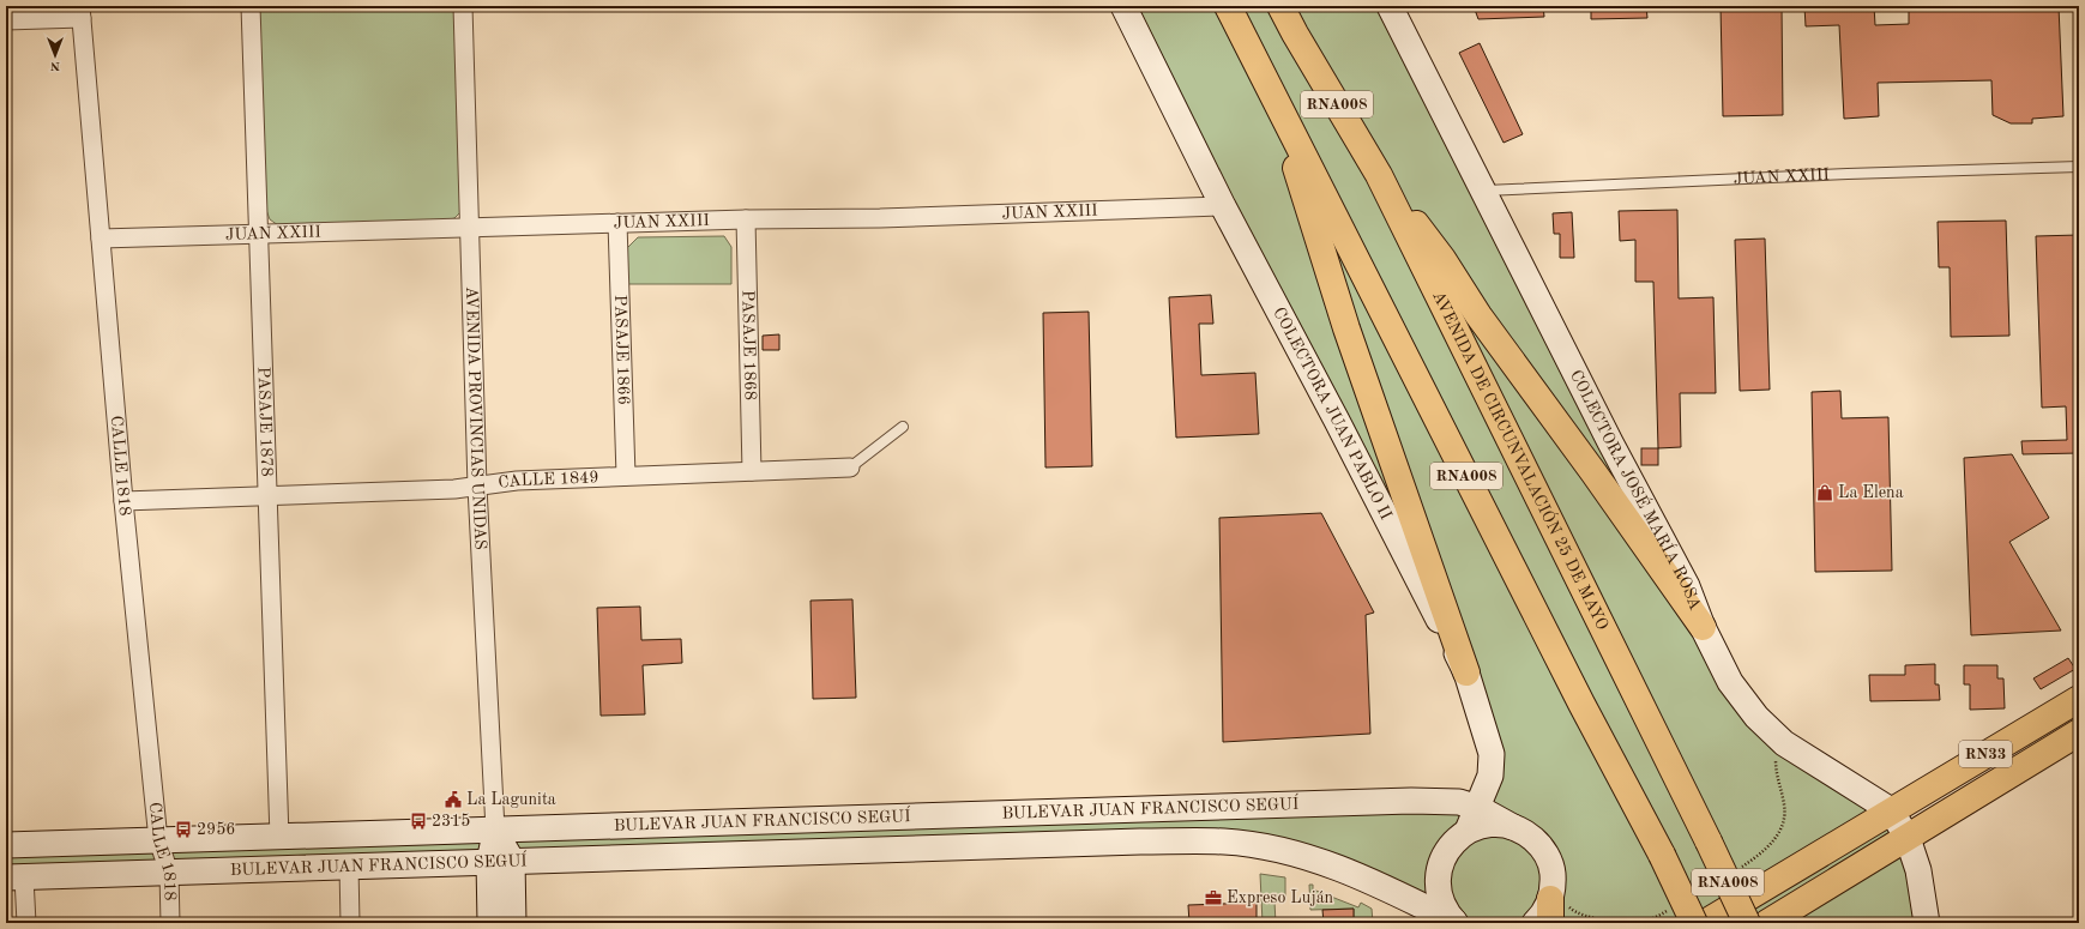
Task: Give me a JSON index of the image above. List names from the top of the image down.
{
  "streets": {
    "main road": [
      "RNA008",
      "COLECTORA JUAN PABLO II",
      "AVENIDA PROVINCIAS UNIDAS",
      "AVENIDA DE CIRCUNVALACIÓN 25 DE MAYO",
      "COLECTORA JOSÉ MARÍA ROSA",
      "RN33",
      "BULEVAR JUAN FRANCISCO SEGUÍ"
    ],
    "street": [
      "JUAN XXIII",
      "PASAJE 1868",
      "PASAJE 1866",
      "PASAJE 1878",
      "CALLE 1818",
      "CALLE 1849"
    ]
  },
  "crossings": [
    ["RNA008", "COLECTORA JUAN PABLO II"],
    ["JUAN XXIII", "PASAJE 1868"],
    ["JUAN XXIII", "PASAJE 1866"],
    ["JUAN XXIII", "COLECTORA JUAN PABLO II"],
    ["JUAN XXIII", "AVENIDA PROVINCIAS UNIDAS"],
    ["JUAN XXIII", "PASAJE 1878"],
    ["JUAN XXIII", "CALLE 1818"],
    ["JUAN XXIII", "COLECTORA JOSÉ MARÍA ROSA"],
    ["PASAJE 1868", "CALLE 1849"],
    ["PASAJE 1866", "CALLE 1849"],
    ["COLECTORA JUAN PABLO II", "BULEVAR JUAN FRANCISCO SEGUÍ"],
    ["AVENIDA PROVINCIAS UNIDAS", "CALLE 1849"],
    ["AVENIDA PROVINCIAS UNIDAS", "BULEVAR JUAN FRANCISCO SEGUÍ"],
    ["PASAJE 1878", "CALLE 1849"],
    ["PASAJE 1878", "BULEVAR JUAN FRANCISCO SEGUÍ"],
    ["CALLE 1818", "CALLE 1849"],
    ["CALLE 1818", "BULEVAR JUAN FRANCISCO SEGUÍ"],
    ["COLECTORA JOSÉ MARÍA ROSA", "RN33"]
  ],
  "places": {
    "shop": ["La Elena"],
    "public building": ["La Lagunita"],
    "bus stop": ["2315", "2956"],
    "office": ["Expreso Luján"]
  },
  "north": "bottom"
}
